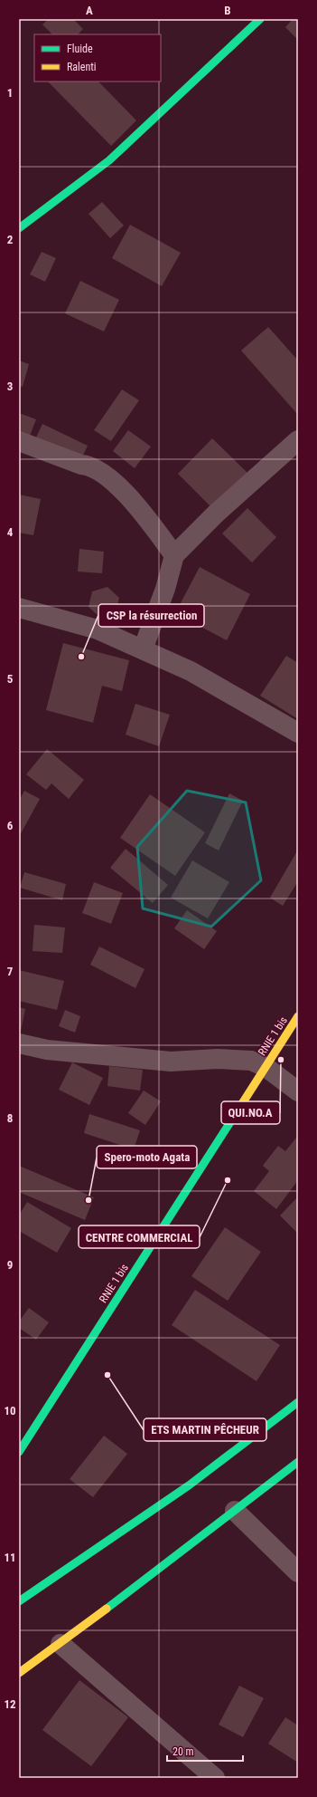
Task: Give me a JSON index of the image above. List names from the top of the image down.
{
  "streets": {
    "main road": ["RNIE 1 bis"]
  },
  "places": [
    "CSP la résurrection",
    "QUI.NO.A",
    "CENTRE COMMERCIAL",
    "Spero-moto Agata",
    "ETS MARTIN PÊCHEUR"
  ],
  "legend": ["Fluide", "Ralenti"],
  "scale_bar": "20 m",
  "grid": {
    "columns": ["A", "B"],
    "rows": [
      "1",
      "2",
      "3",
      "4",
      "5",
      "6",
      "7",
      "8",
      "9",
      "10",
      "11",
      "12"
    ]
  }
}
